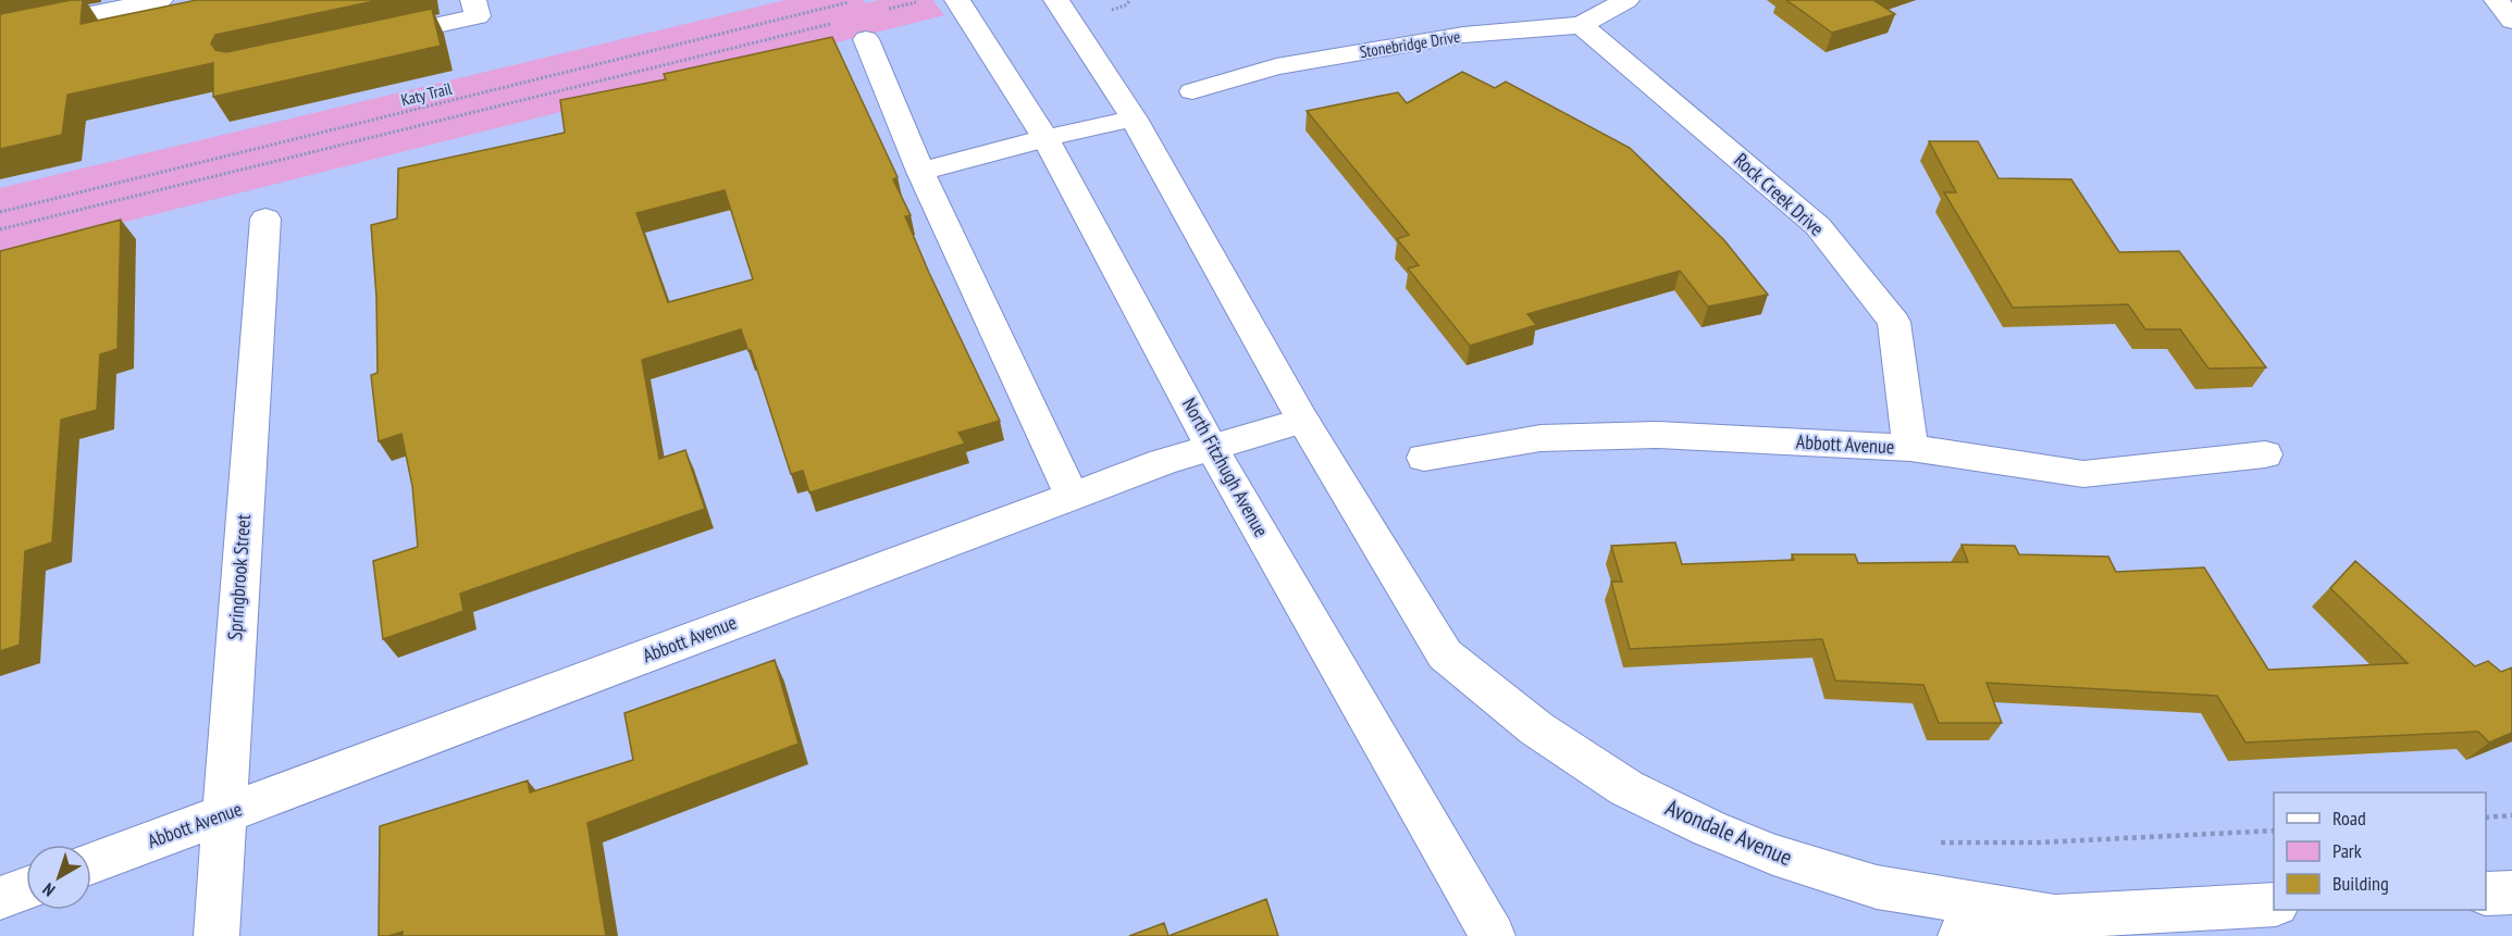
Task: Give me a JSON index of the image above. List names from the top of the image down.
{
  "streets": {
    "street": [
      "Stonebridge Drive",
      "Rock Creek Drive",
      "Abbott Avenue",
      "North Fitzhugh Avenue",
      "Springbrook Street",
      "Avondale Avenue"
    ],
    "path": ["Katy Trail"]
  },
  "crossings": [
    ["Stonebridge Drive", "Rock Creek Drive"],
    ["Rock Creek Drive", "Abbott Avenue"],
    ["Abbott Avenue", "North Fitzhugh Avenue"],
    ["Abbott Avenue", "Springbrook Street"],
    ["Abbott Avenue", "Avondale Avenue"]
  ],
  "legend": ["Road", "Park", "Building"],
  "north": "bottom left"
}
